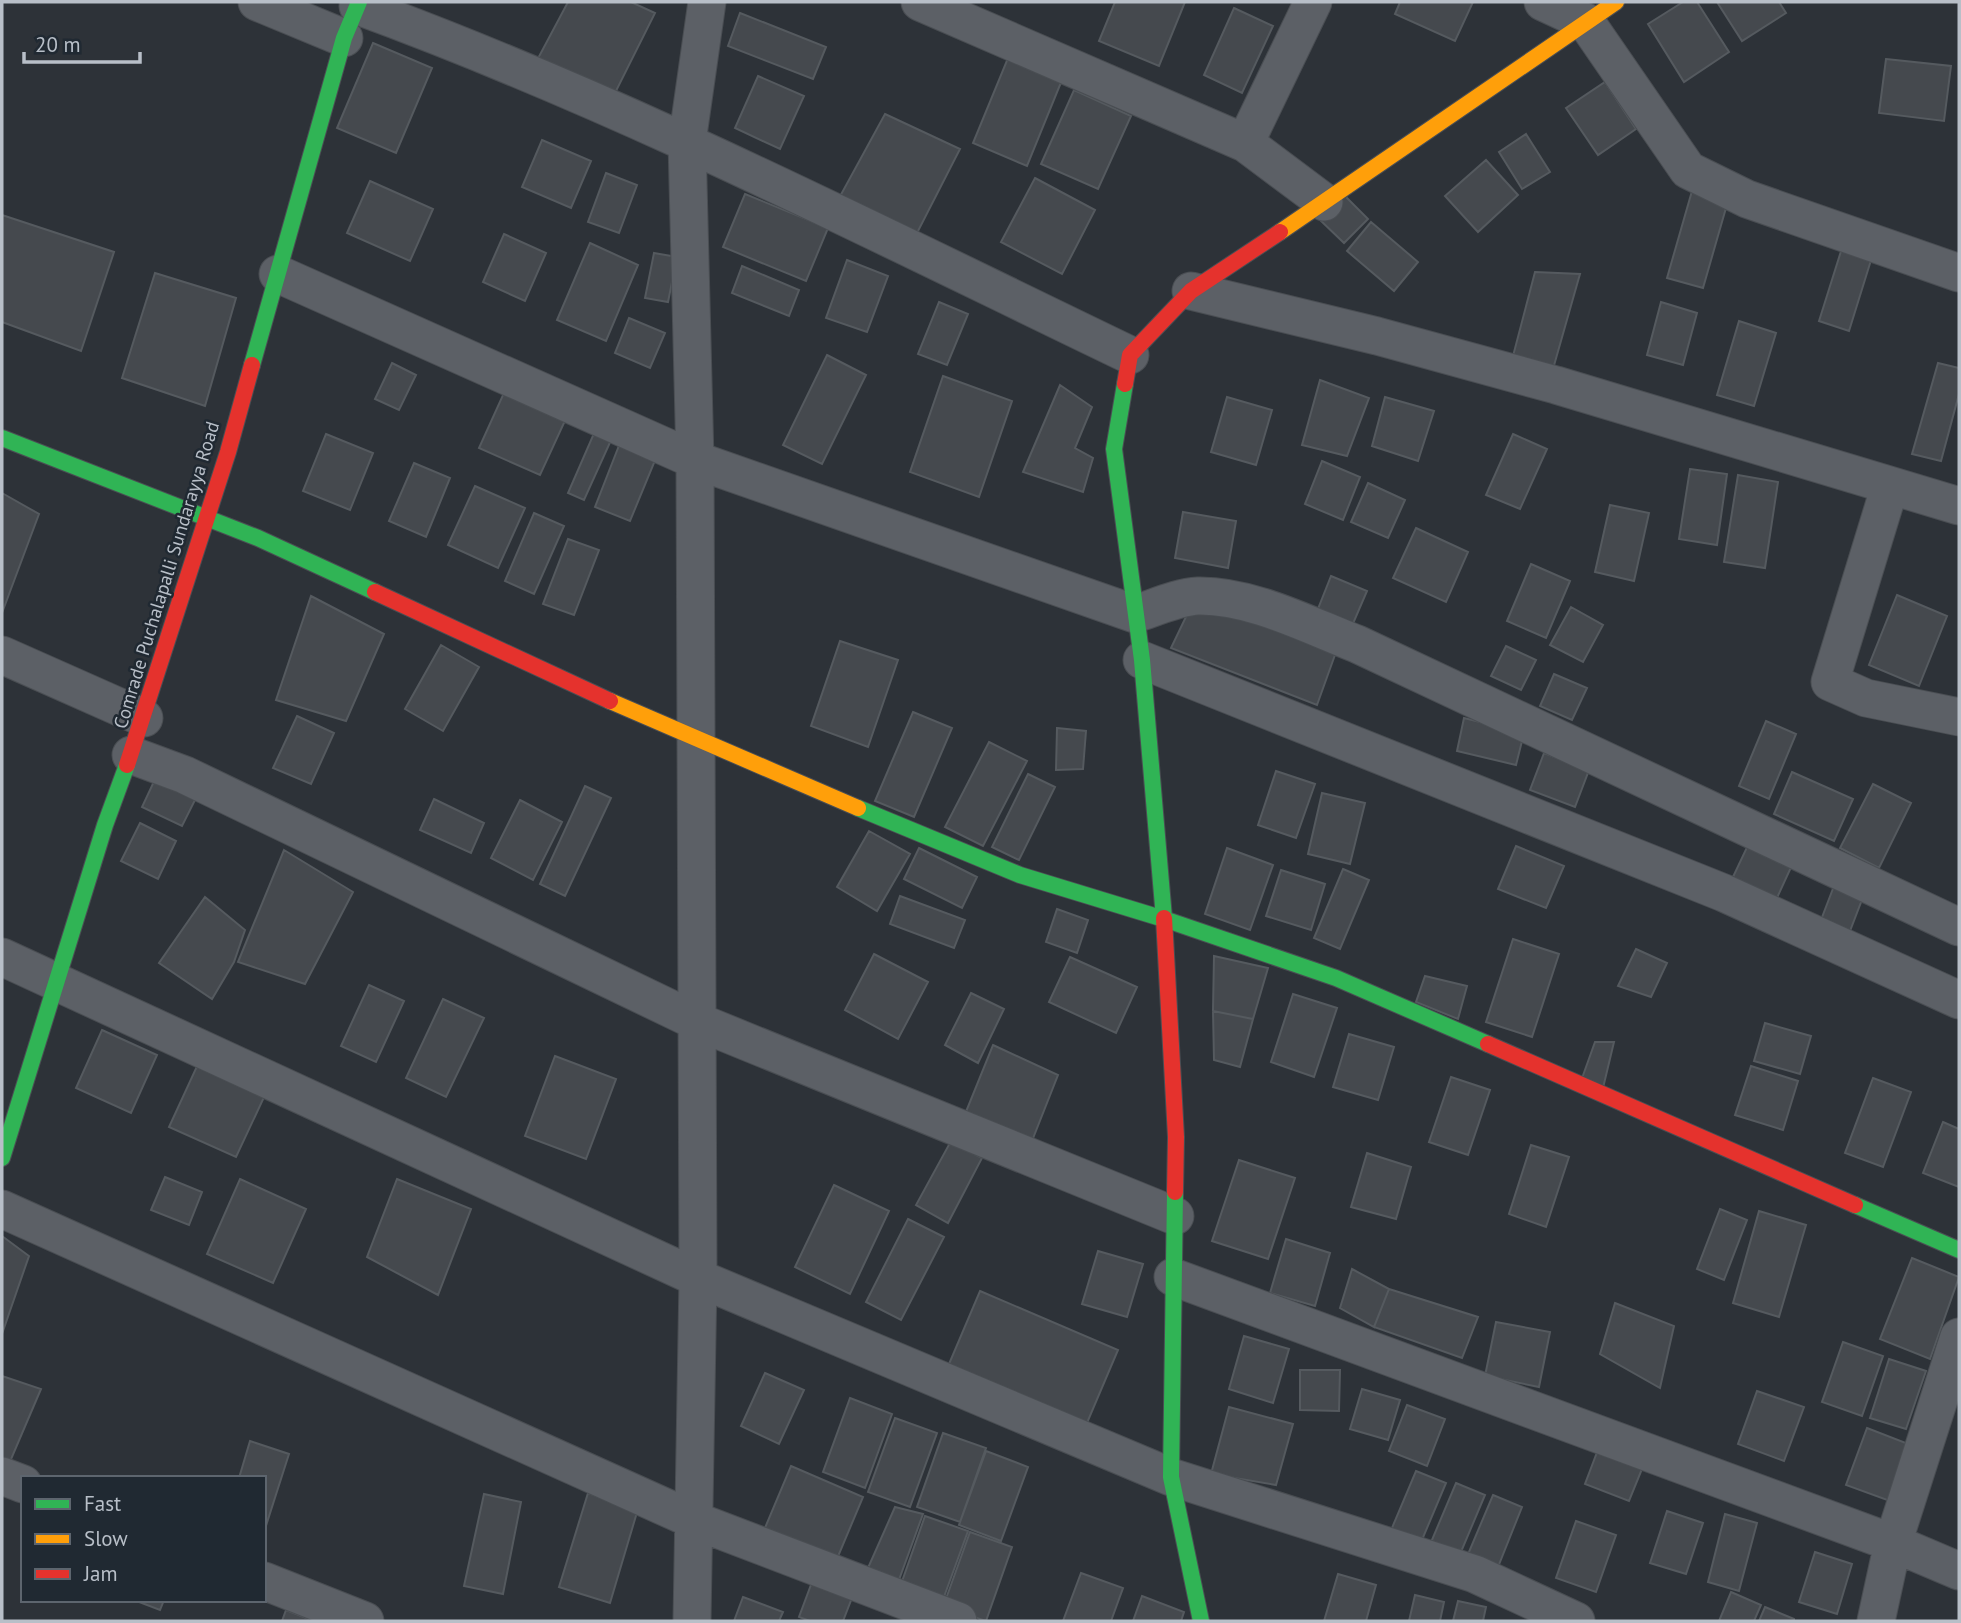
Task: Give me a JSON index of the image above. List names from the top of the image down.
{
  "streets": {
    "street": ["Comrade Puchalapalli Sundarayya Road"]
  },
  "legend": ["Fast", "Slow", "Jam"],
  "scale_bar": "20 m"
}
